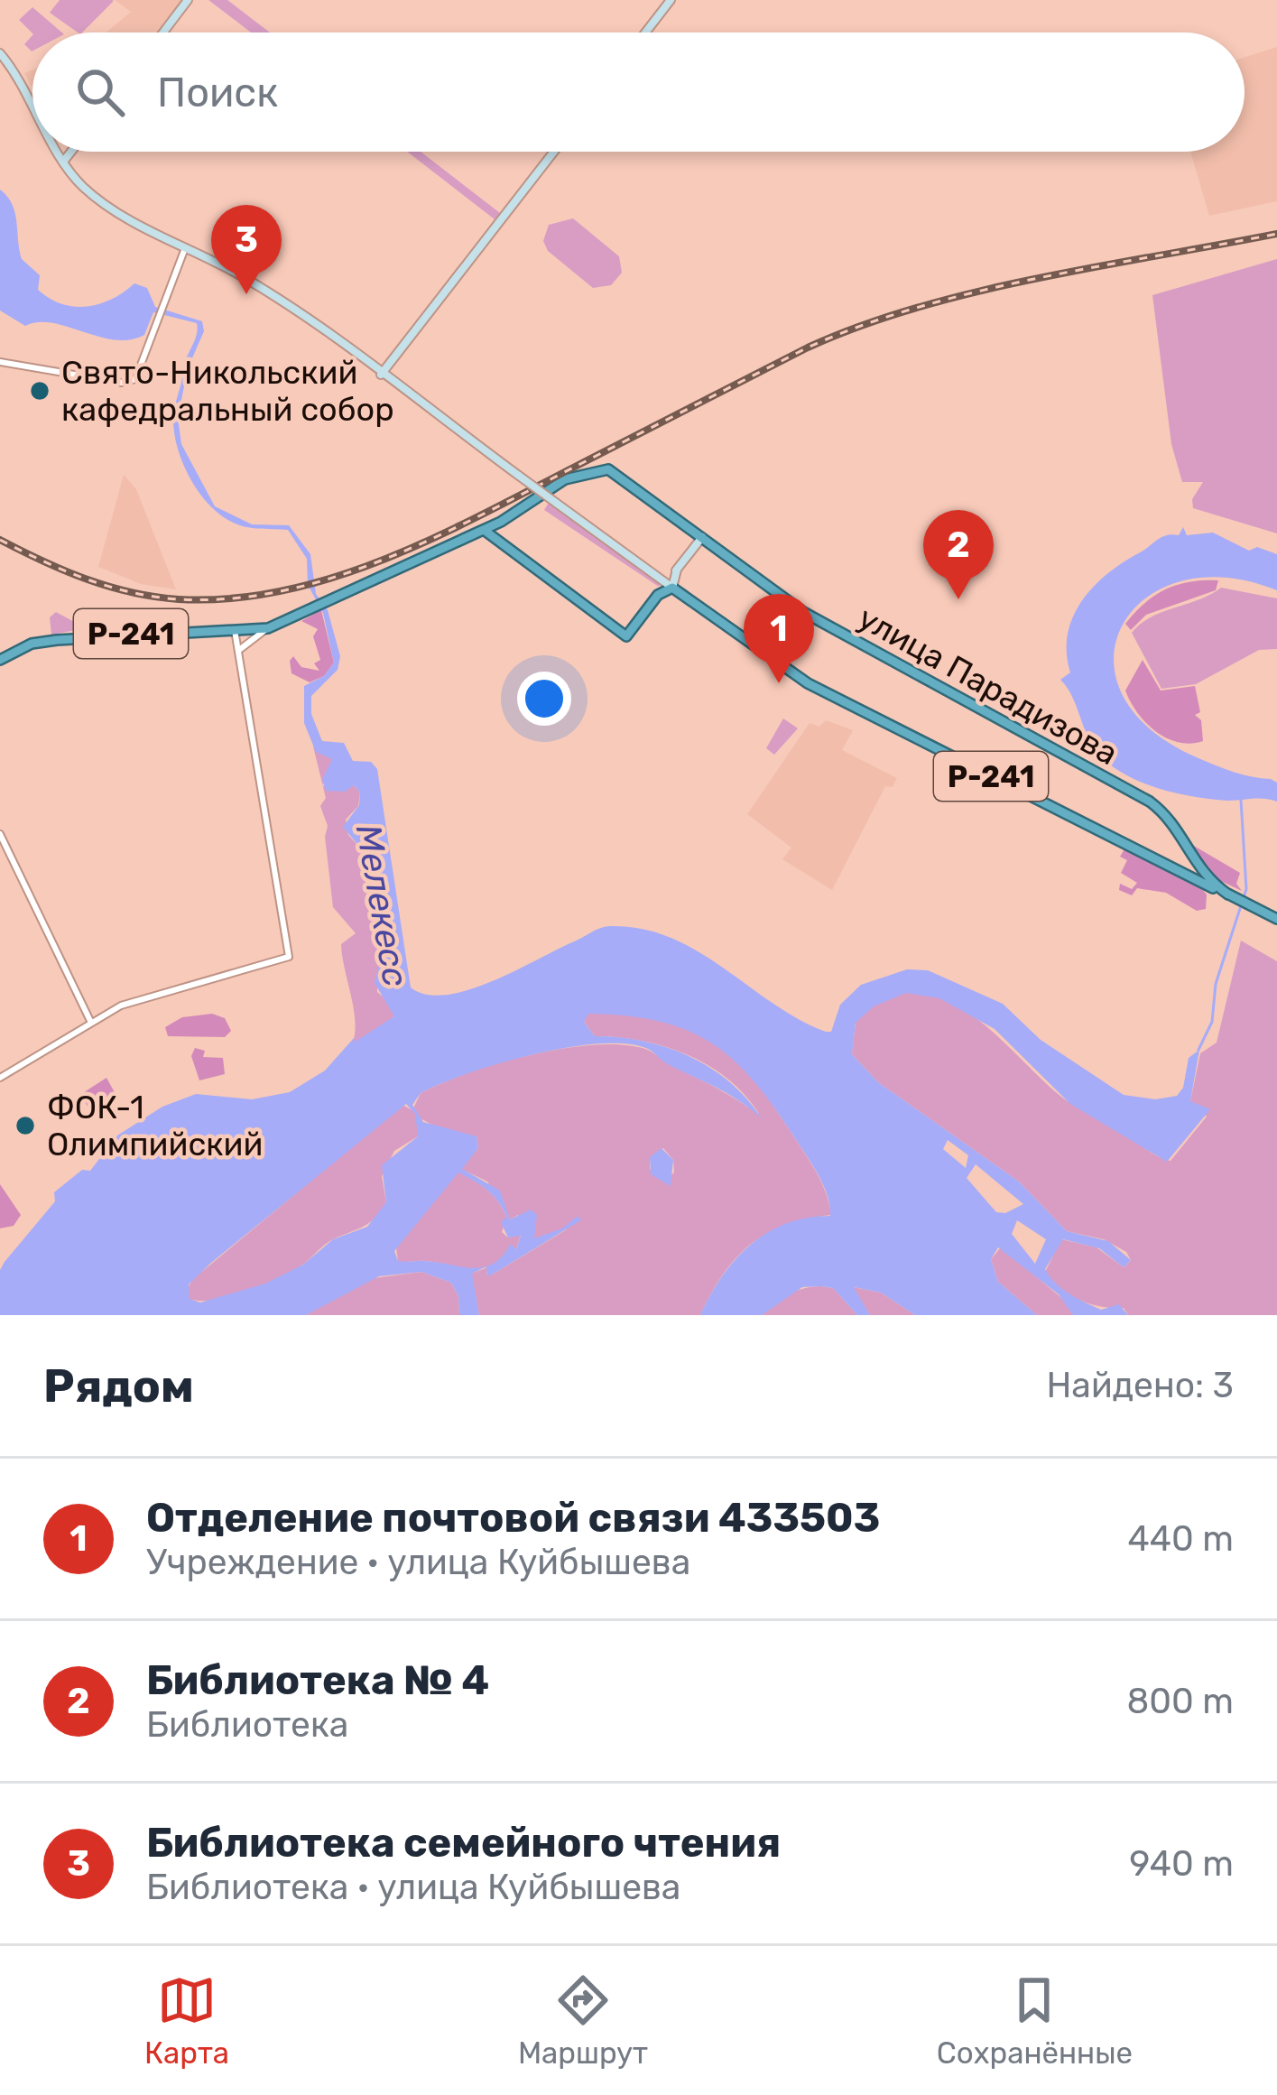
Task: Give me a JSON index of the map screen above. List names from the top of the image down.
{
  "streets": {
    "highway": ["Р-241", "улица Парадизова"]
  },
  "crossings": [
    ["Р-241", "улица Парадизова"]
  ],
  "water": ["Мелекесс"],
  "places": ["Свято-Никольский кафедральный собор", "ФОК-1 Олимпийский"],
  "page": {
    "search": "Поиск",
    "pins": ["3", "2", "1"],
    "heading": ["Рядом", "Найдено: 3"],
    "list": [
      {
        "mark": "1",
        "name": "Отделение почтовой связи 433503",
        "note": "Учреждение · улица Куйбышева",
        "value": "440 m"
      },
      {
        "mark": "2",
        "name": "Библиотека № 4",
        "note": "Библиотека",
        "value": "800 m"
      },
      {
        "mark": "3",
        "name": "Библиотека семейного чтения",
        "note": "Библиотека · улица Куйбышева",
        "value": "940 m"
      }
    ],
    "nav": ["Карта", "Маршрут", "Сохранённые"]
  }
}
